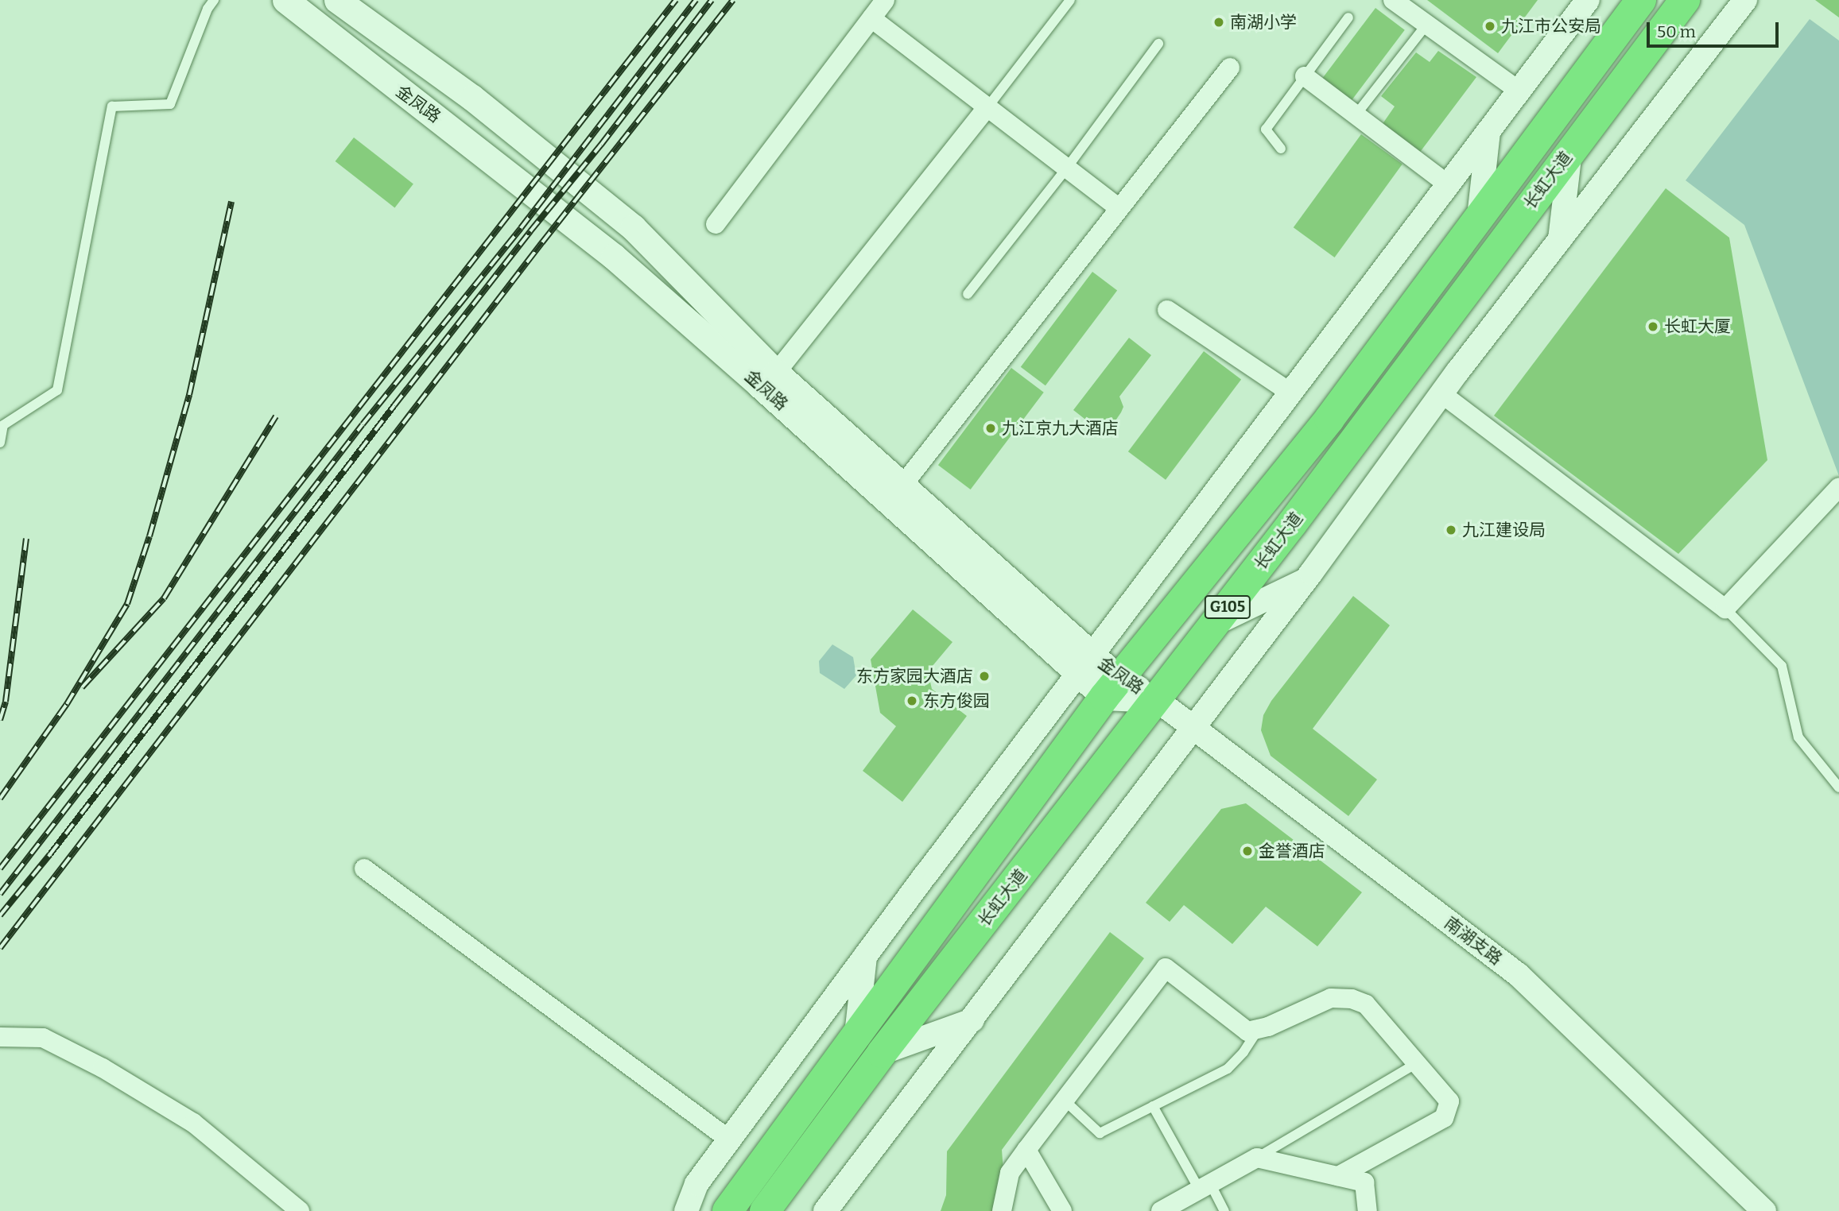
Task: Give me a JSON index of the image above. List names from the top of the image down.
{
  "streets": {
    "highway": ["长虹大道", "G105"],
    "main road": ["金凤路"],
    "street": ["南湖支路"]
  },
  "crossings": [
    ["金凤路", "长虹大道"],
    ["金凤路", "南湖支路"],
    ["长虹大道", "南湖支路"]
  ],
  "places": [
    "南湖小学",
    "九江市公安局",
    "长虹大厦",
    "九江京九大酒店",
    "九江建设局",
    "东方家园大酒店",
    "东方俊园",
    "金誉酒店"
  ],
  "scale_bar": "50 m"
}
